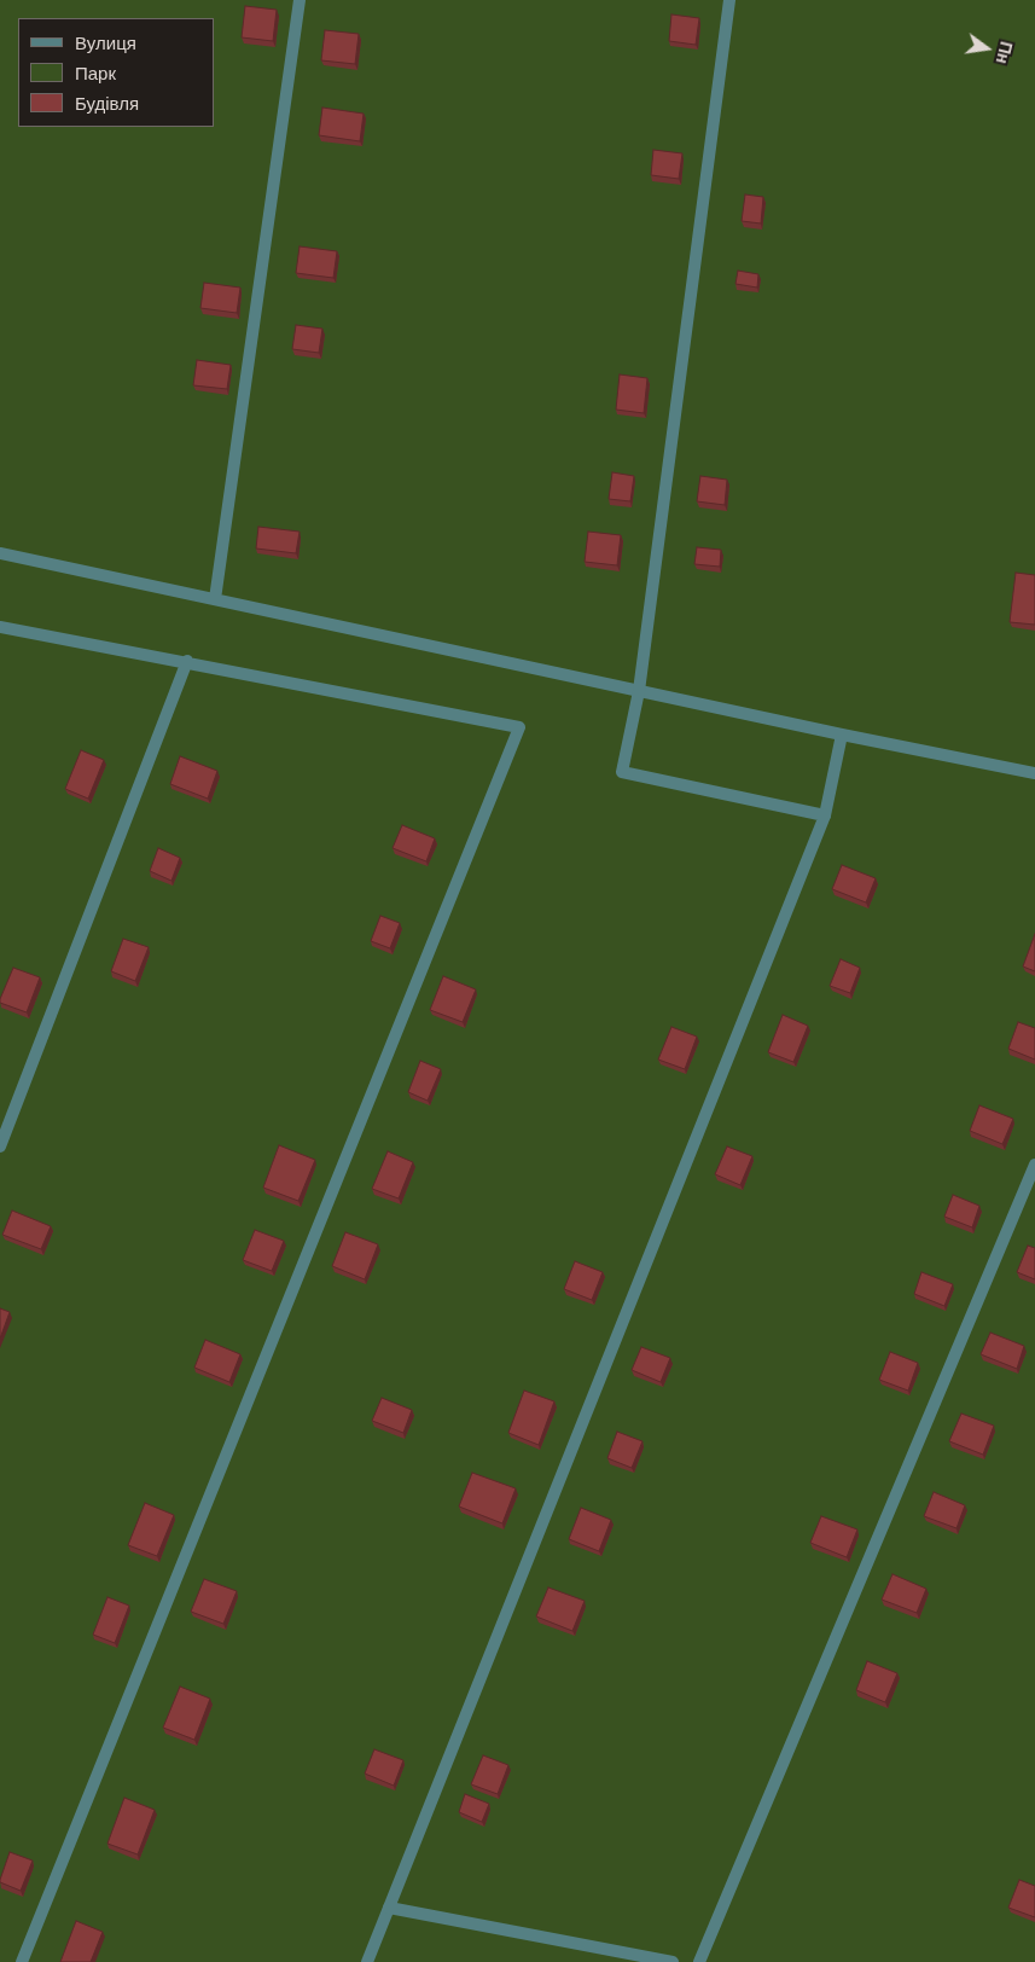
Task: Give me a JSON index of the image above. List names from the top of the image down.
{
  "legend": ["Вулиця", "Парк", "Будівля"],
  "north": "right"
}
